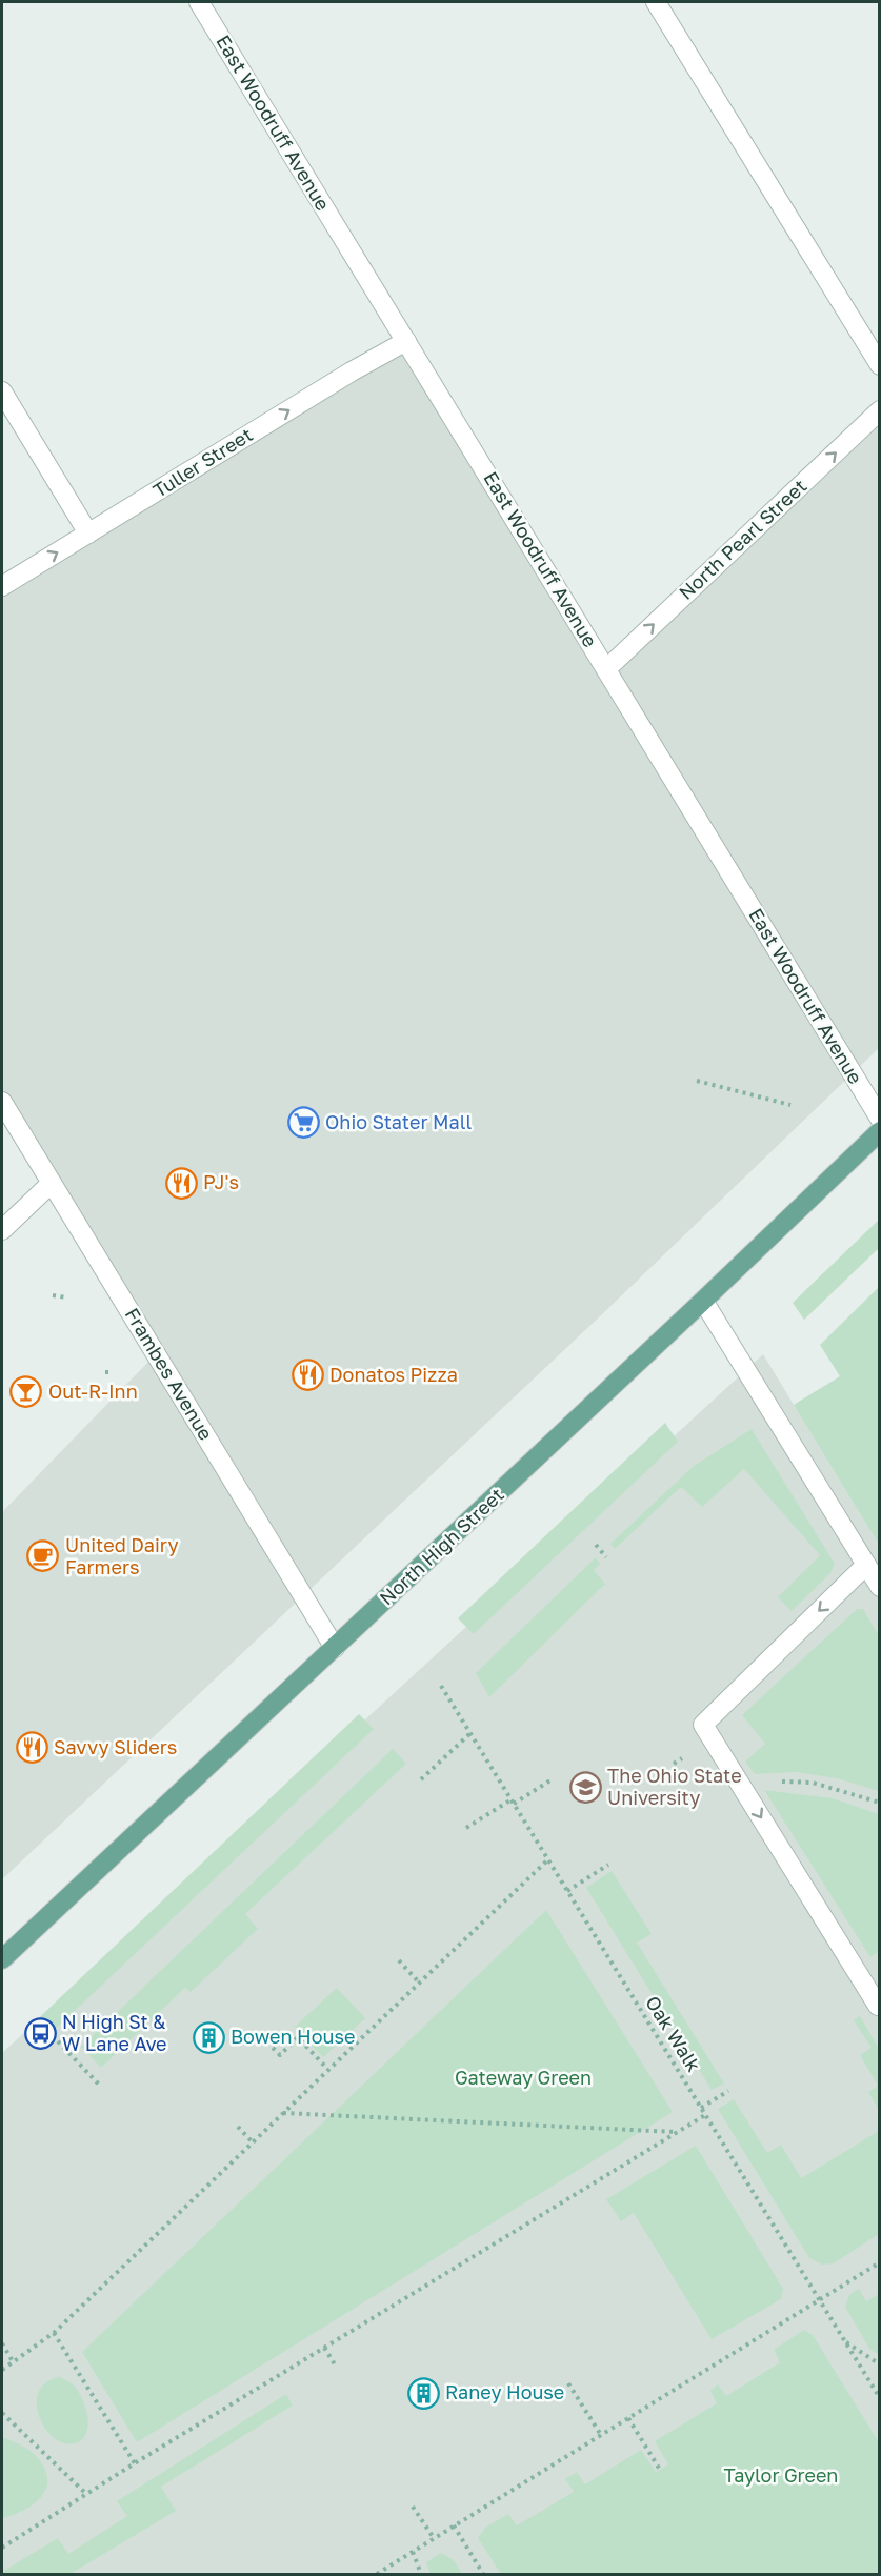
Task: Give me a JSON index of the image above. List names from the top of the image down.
{
  "streets": {
    "main road": ["North High Street"],
    "street": [
      "East Woodruff Avenue",
      "Tuller Street",
      "North Pearl Street",
      "Frambes Avenue"
    ],
    "path": ["Oak Walk"]
  },
  "crossings": [
    ["East Woodruff Avenue", "Tuller Street"],
    ["East Woodruff Avenue", "North Pearl Street"],
    ["Frambes Avenue", "North High Street"]
  ],
  "one_way": ["Tuller Street", "North Pearl Street"],
  "parks": ["Gateway Green", "Taylor Green"],
  "places": {
    "supermarket": ["Ohio Stater Mall"],
    "restaurant": ["PJ's", "Donatos Pizza", "Savvy Sliders"],
    "bar": ["Out-R-Inn"],
    "cafe": ["United Dairy Farmers"],
    "school or university": ["The Ohio State University"],
    "bus stop": ["N High St & W Lane Ave"],
    "building": ["Bowen House", "Raney House"]
  }
}
